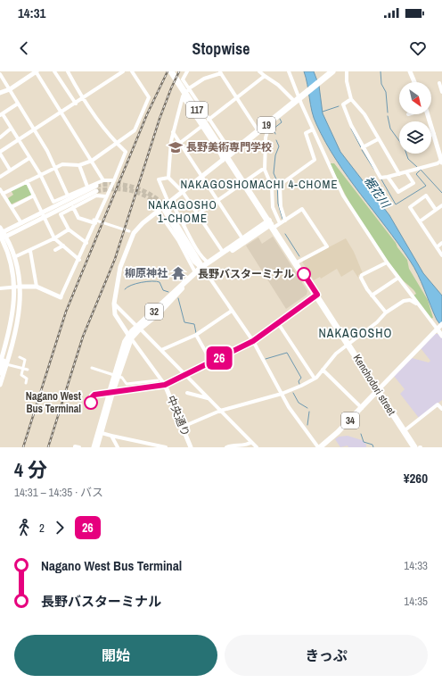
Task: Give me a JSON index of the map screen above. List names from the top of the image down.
{
  "streets": {
    "highway": ["117", "19", "Kenchodori street"],
    "main road": ["32", "34"],
    "street": ["中央通り"]
  },
  "crossings": [
    ["19", "Kenchodori street"],
    ["32", "Kenchodori street"],
    ["Kenchodori street", "34"]
  ],
  "districts": ["NAKAGOSHOMACHI 4-CHOME", "NAKAGOSHO 1-CHOME", "NAKAGOSHO"],
  "water": ["裾花川"],
  "places": {
    "school or university": ["長野美術専門学校"],
    "temple": ["柳原神社"],
    "other": ["長野バスターミナル", "Nagano West Bus Terminal"]
  },
  "lines": ["bus line 26"],
  "north": "bottom right",
  "page": {
    "status": "14:31",
    "header": "Stopwise",
    "on_map": "26",
    "heading": ["4 分", "14:31 – 14:35 · バス", "¥260"],
    "legs": ["2", "26"],
    "list": [
      {
        "name": "Nagano West Bus Terminal",
        "value": "14:33"
      },
      {
        "name": "長野バスターミナル",
        "value": "14:35"
      }
    ],
    "buttons": ["開始", "きっぷ"]
  }
}
